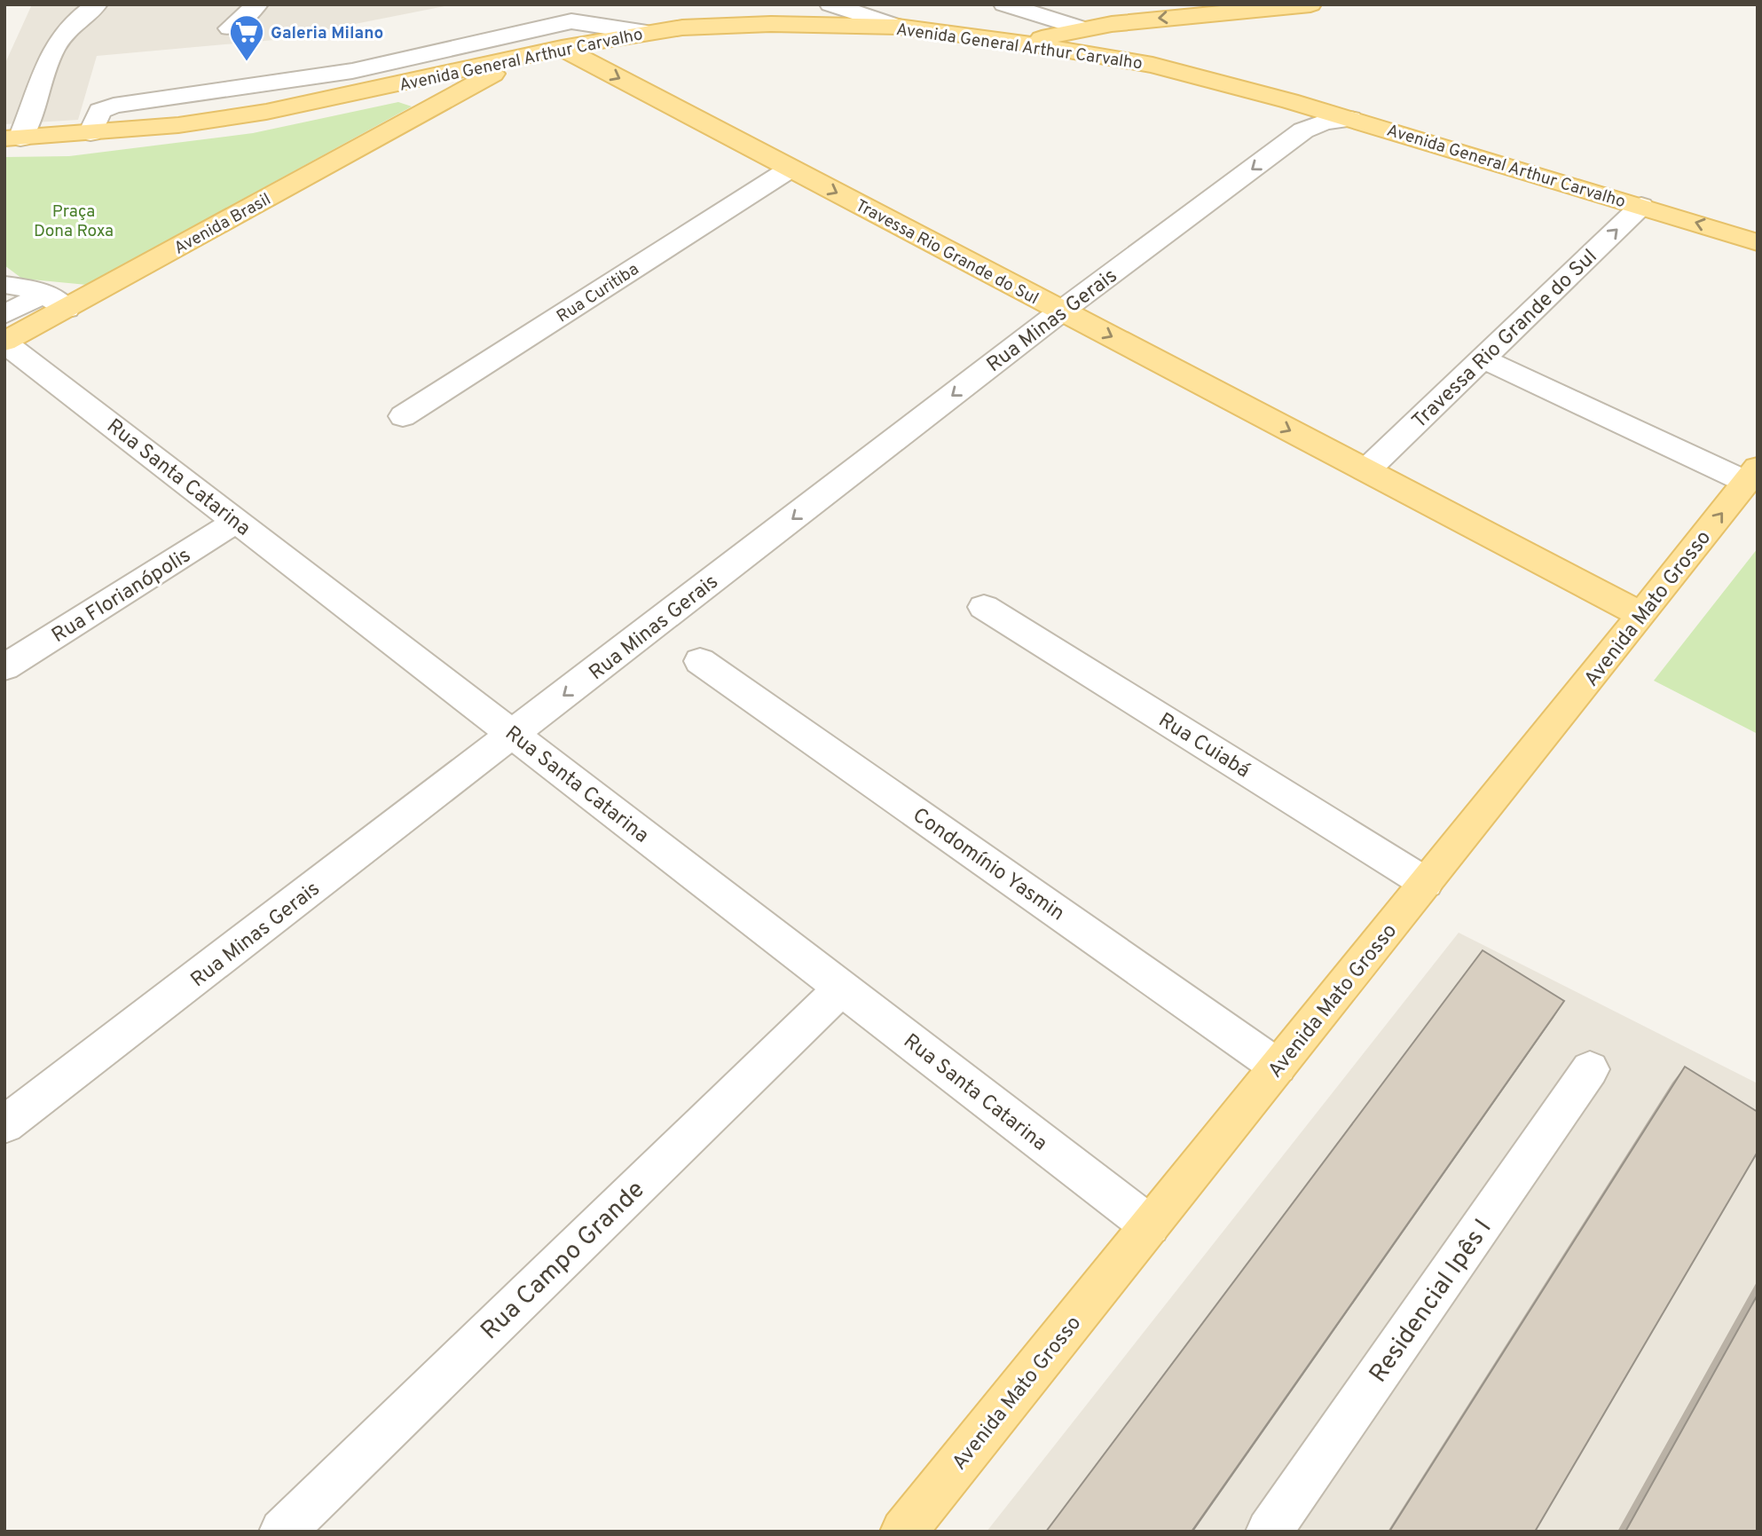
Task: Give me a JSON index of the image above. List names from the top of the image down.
{
  "streets": {
    "main road": [
      "Avenida General Arthur Carvalho",
      "Avenida Brasil",
      "Travessa Rio Grande do Sul",
      "Avenida Mato Grosso"
    ],
    "street": [
      "Rua Curitiba",
      "Rua Minas Gerais",
      "Rua Santa Catarina",
      "Rua Florianópolis",
      "Rua Cuiabá",
      "Condomínio Yasmin",
      "Rua Campo Grande",
      "Residencial Ipês I"
    ]
  },
  "crossings": [
    ["Avenida General Arthur Carvalho", "Avenida Brasil"],
    ["Avenida General Arthur Carvalho", "Travessa Rio Grande do Sul"],
    ["Avenida General Arthur Carvalho", "Rua Minas Gerais"],
    ["Avenida Brasil", "Rua Santa Catarina"],
    ["Travessa Rio Grande do Sul", "Rua Curitiba"],
    ["Travessa Rio Grande do Sul", "Rua Minas Gerais"],
    ["Travessa Rio Grande do Sul", "Avenida Mato Grosso"],
    ["Rua Minas Gerais", "Rua Santa Catarina"],
    ["Rua Santa Catarina", "Rua Florianópolis"],
    ["Rua Santa Catarina", "Avenida Mato Grosso"],
    ["Rua Santa Catarina", "Rua Campo Grande"],
    ["Avenida Mato Grosso", "Rua Cuiabá"],
    ["Avenida Mato Grosso", "Condomínio Yasmin"]
  ],
  "one_way": ["Travessa Rio Grande do Sul", "Rua Minas Gerais"],
  "parks": ["Praça Dona Roxa"],
  "places": {
    "supermarket": ["Galeria Milano"]
  }
}
